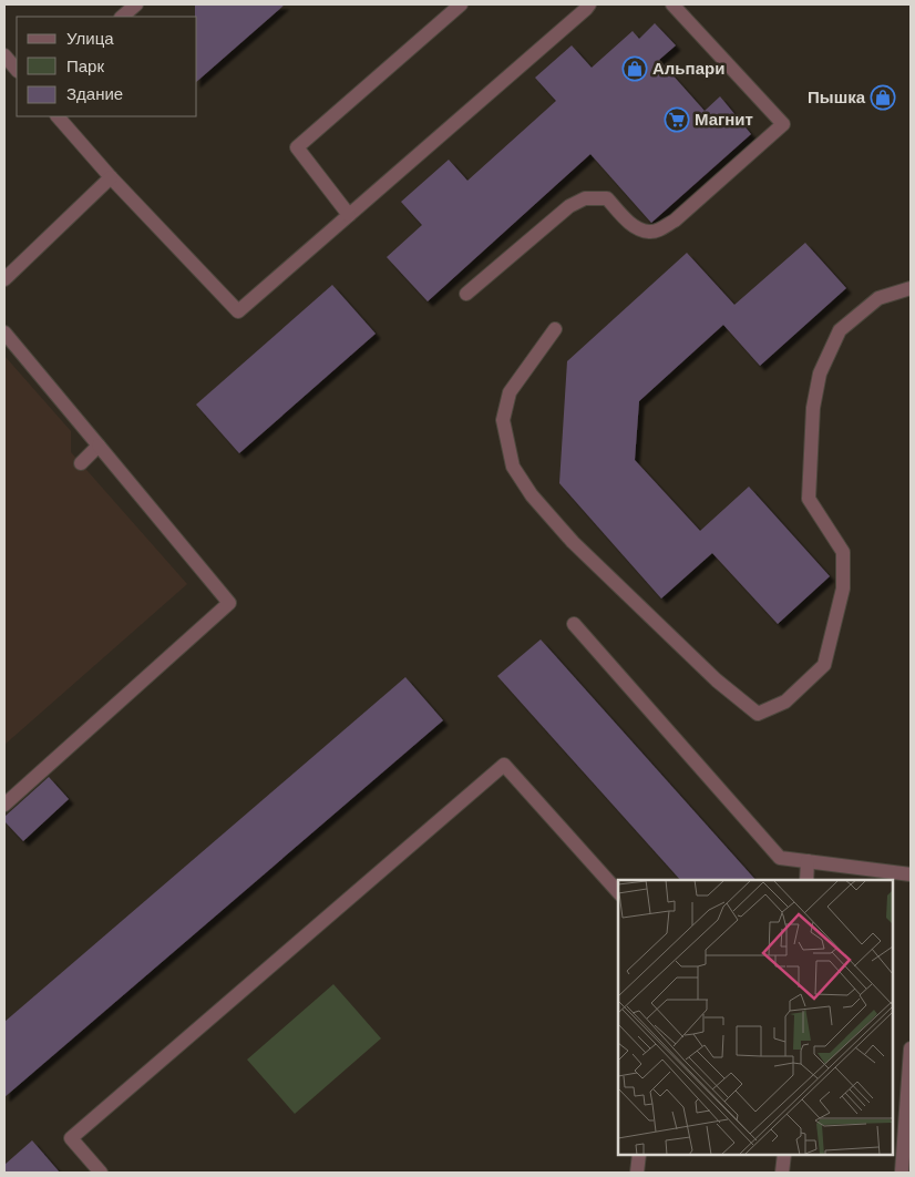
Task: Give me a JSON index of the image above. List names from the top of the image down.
{
  "places": {
    "shop": ["Альпари", "Пышка"],
    "supermarket": ["Магнит"]
  },
  "legend": ["Улица", "Парк", "Здание"]
}
